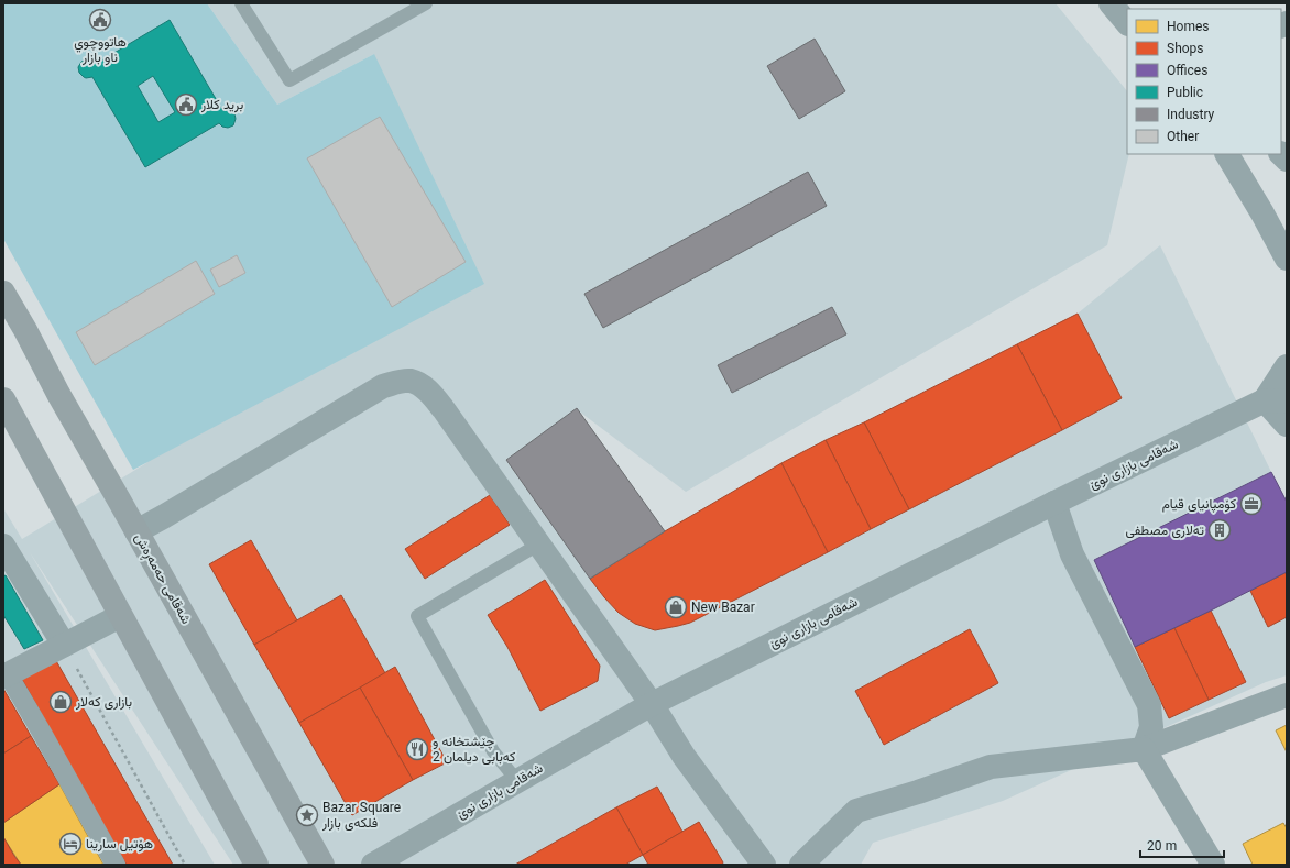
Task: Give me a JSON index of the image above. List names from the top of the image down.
{
  "streets": {
    "highway": ["شەقامی حەمەڕەش"],
    "street": ["شەقامی بازاری نوێ"]
  },
  "places": {
    "public building": ["هاتووچوي ناو بازار", "بريد كلار"],
    "office": ["کۆمپانیای قیام"],
    "building": ["تەلاری مصطفی"],
    "shop": ["New Bazar", "بازاری کەلار"],
    "restaurant": ["چێشتخانە و کەبابی دیلمان 2"],
    "place": ["Bazar Square فلکەی بازار"],
    "hotel": ["هۆتیل سارینا"]
  },
  "legend": [
    "Homes",
    "Shops",
    "Offices",
    "Public",
    "Industry",
    "Other"
  ],
  "scale_bar": "20 m"
}
